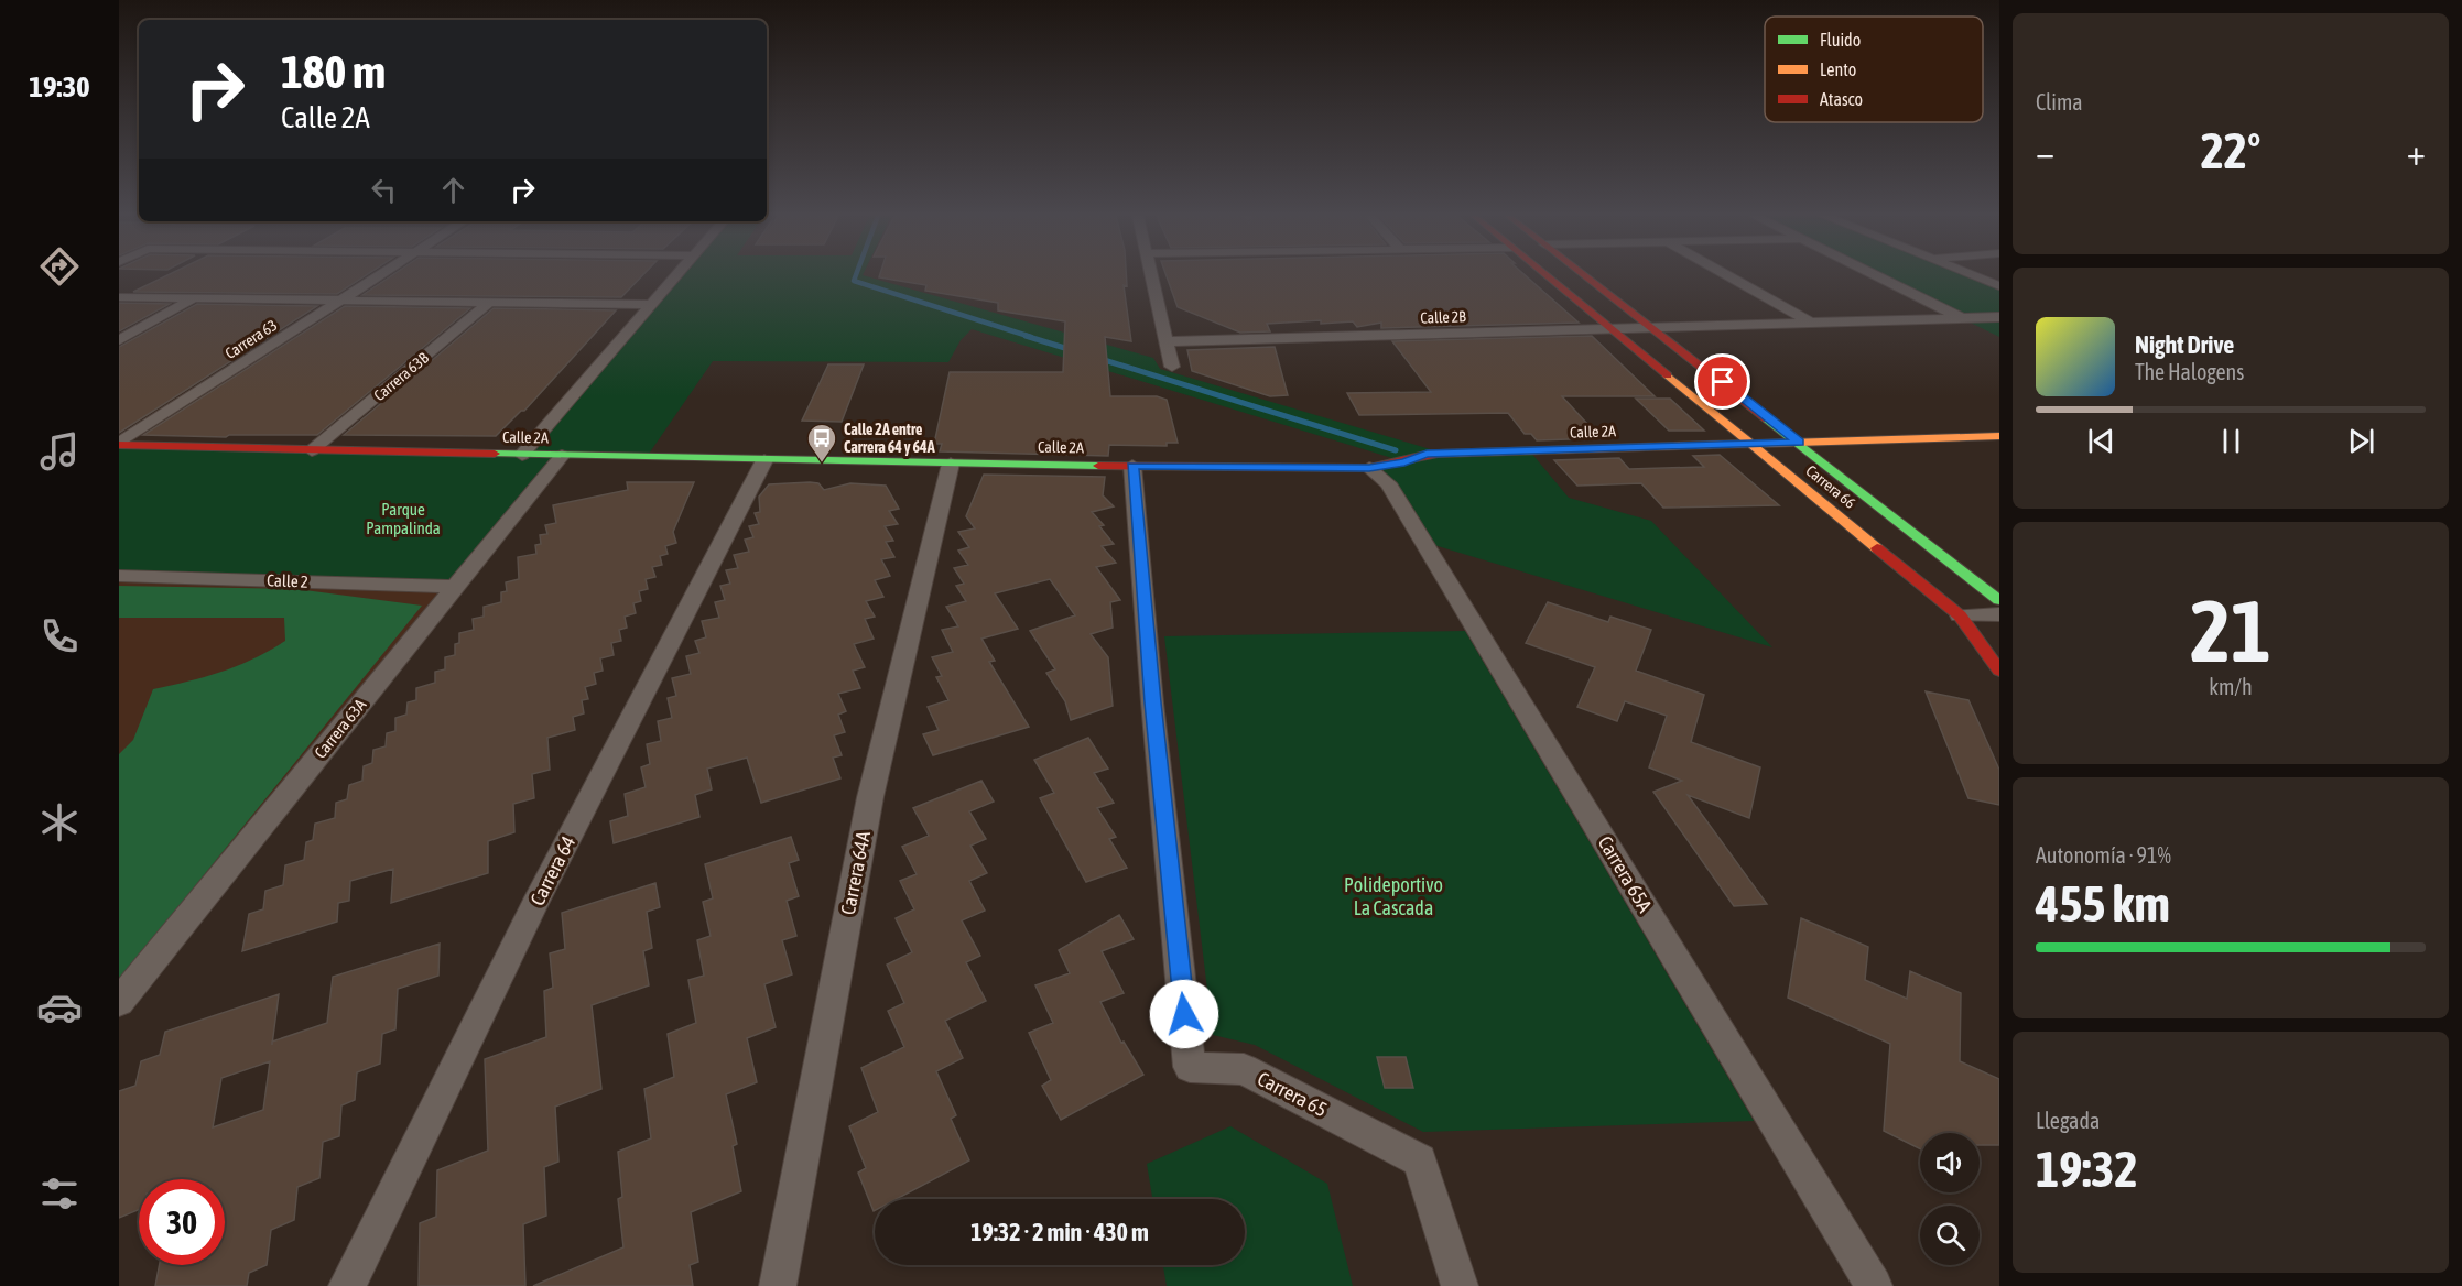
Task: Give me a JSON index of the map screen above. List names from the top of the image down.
{
  "streets": {
    "main road": ["Calle 2A", "Carrera 66"],
    "street": [
      "Calle 2B",
      "Carrera 63",
      "Carrera 63B",
      "Calle 2",
      "Carrera 63A",
      "Carrera 64",
      "Carrera 64A",
      "Carrera 65A",
      "Carrera 65"
    ]
  },
  "crossings": [
    ["Calle 2B", "Carrera 66"],
    ["Carrera 63", "Calle 2A"],
    ["Carrera 63B", "Calle 2A"],
    ["Calle 2A", "Carrera 66"],
    ["Calle 2A", "Carrera 63A"],
    ["Calle 2A", "Carrera 64"],
    ["Calle 2A", "Carrera 64A"],
    ["Calle 2A", "Carrera 65A"],
    ["Calle 2A", "Carrera 65"],
    ["Calle 2", "Carrera 63A"]
  ],
  "parks": ["Parque Pampalinda", "Polideportivo La Cascada"],
  "places": {
    "bus stop": ["Calle 2A entre Carrera 64 y 64A"]
  },
  "legend": ["Fluido", "Lento", "Atasco"],
  "page": {
    "tabs": "19:30",
    "tile": [
      "Clima",
      ["21", "km/h"],
      ["Autonomía · 91%", "455 km"],
      ["Llegada", "19:32"]
    ],
    "turn": ["180 m", "Calle 2A"],
    "heat": ["−", "22°", "+"],
    "song": ["Night Drive", "The Halogens"],
    "limit": "30",
    "trip": "19:32 · 2 min · 430 m"
  }
}
